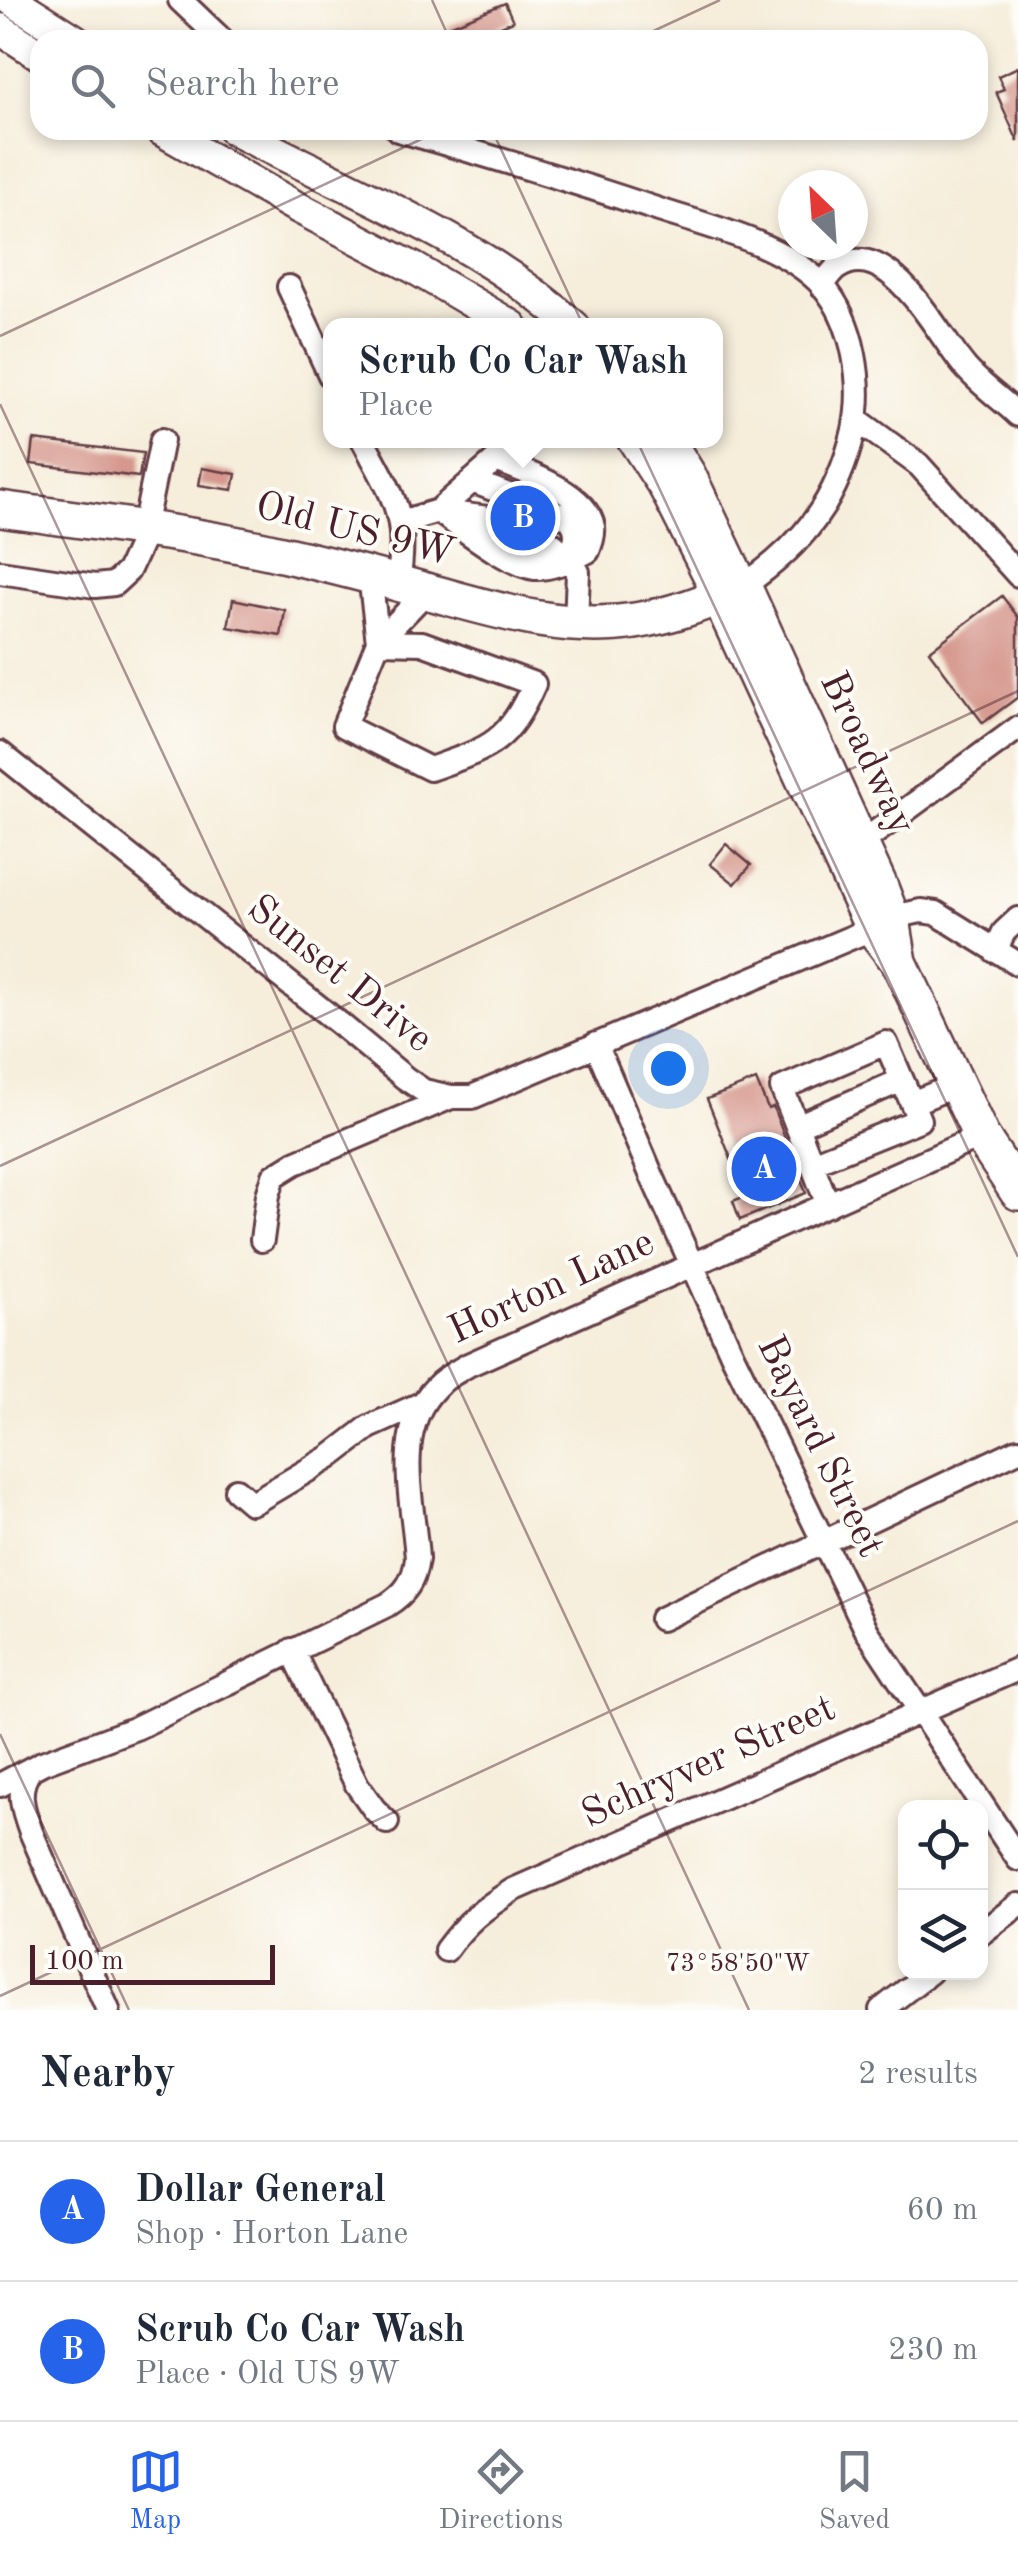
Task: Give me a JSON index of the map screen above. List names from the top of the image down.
{
  "streets": {
    "highway": ["Old US 9W", "Broadway"],
    "street": [
      "Sunset Drive",
      "Horton Lane",
      "Bayard Street",
      "Schryver Street"
    ]
  },
  "crossings": [
    ["Old US 9W", "Broadway"],
    ["Broadway", "Sunset Drive"],
    ["Broadway", "Horton Lane"],
    ["Sunset Drive", "Bayard Street"],
    ["Horton Lane", "Bayard Street"],
    ["Bayard Street", "Schryver Street"]
  ],
  "scale_bar": "100 m",
  "north": "top left",
  "page": {
    "search": "Search here",
    "popup": ["Scrub Co Car Wash", "Place"],
    "pins": ["B", "A"],
    "scale": "100 m",
    "heading": ["Nearby", "2 results"],
    "list": [
      {
        "mark": "A",
        "name": "Dollar General",
        "note": "Shop · Horton Lane",
        "value": "60 m"
      },
      {
        "mark": "B",
        "name": "Scrub Co Car Wash",
        "note": "Place · Old US 9W",
        "value": "230 m"
      }
    ],
    "nav": ["Map", "Directions", "Saved"]
  },
  "coordinates": ["73°58'50\"W"]
}
